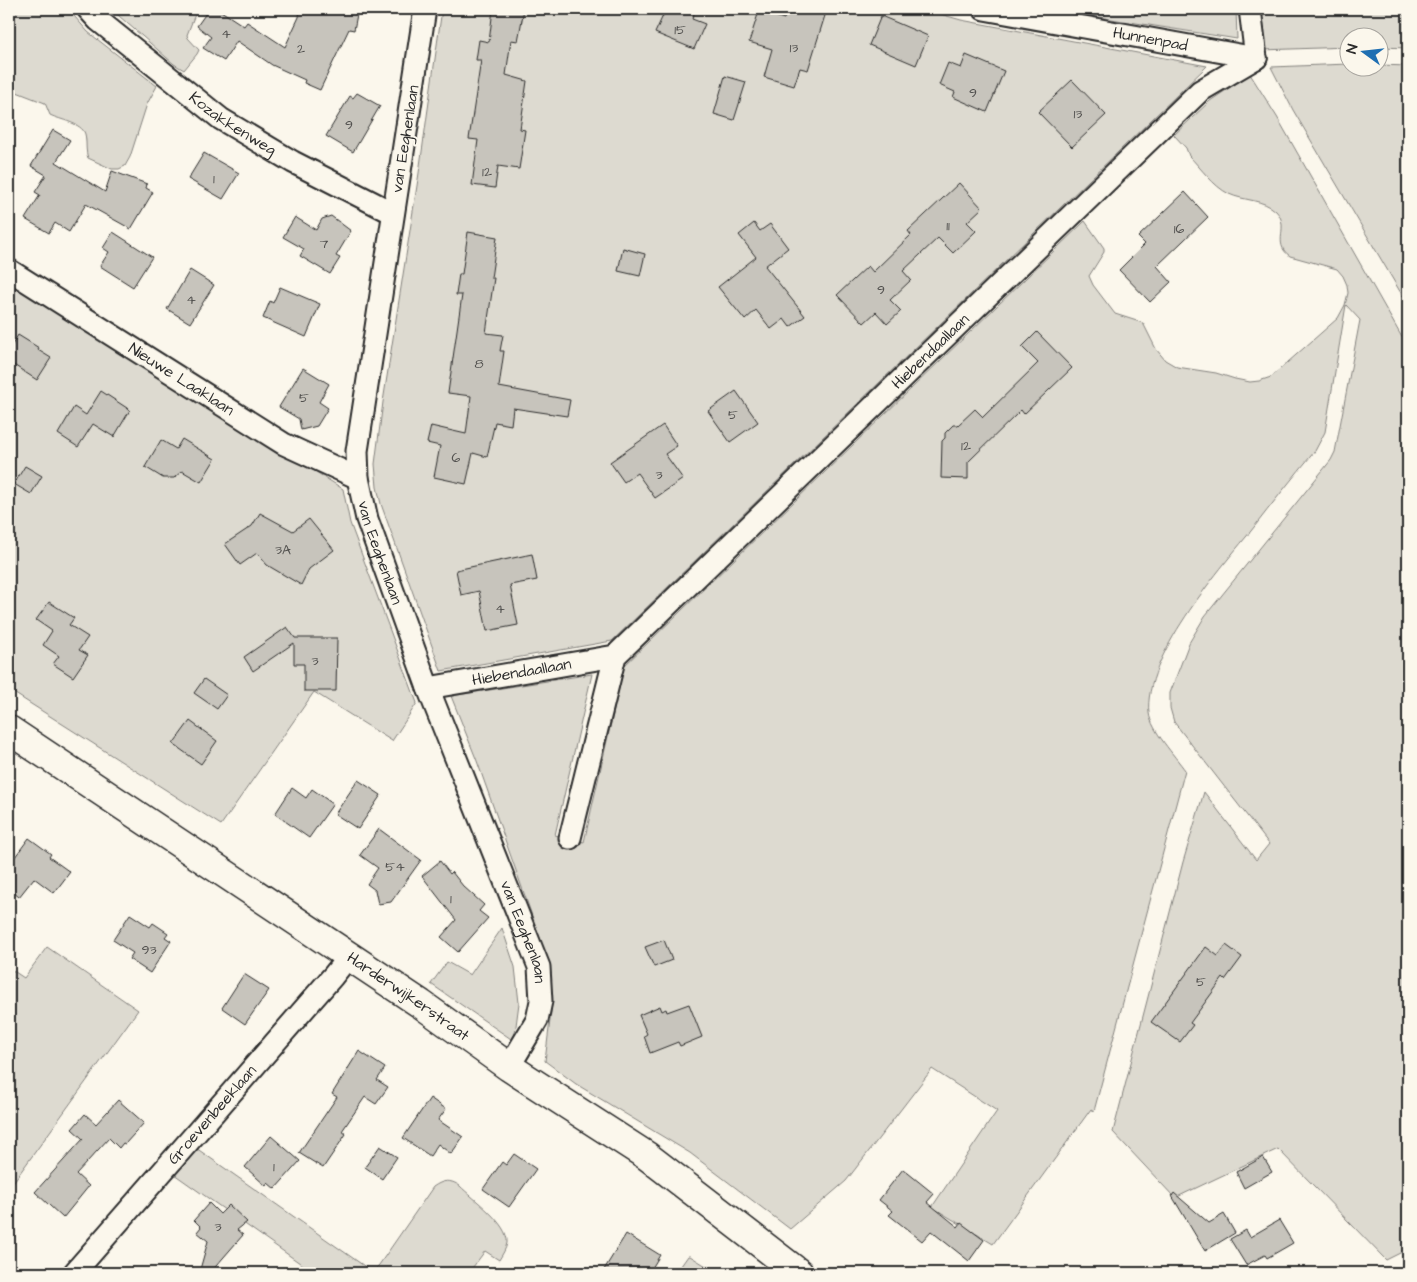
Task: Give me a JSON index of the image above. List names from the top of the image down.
{
  "streets": {
    "main road": ["Harderwijkerstraat"],
    "street": [
      "Hunnenpad",
      "Kozakkenweg",
      "van Eeghenlaan",
      "Hiebendaallaan",
      "Nieuwe Laaklaan",
      "Groevenbeeklaan"
    ]
  },
  "crossings": [
    ["Hunnenpad", "Hiebendaallaan"],
    ["Kozakkenweg", "van Eeghenlaan"],
    ["van Eeghenlaan", "Hiebendaallaan"],
    ["van Eeghenlaan", "Nieuwe Laaklaan"],
    ["van Eeghenlaan", "Harderwijkerstraat"],
    ["Harderwijkerstraat", "Groevenbeeklaan"]
  ],
  "house_numbers": [
    "15",
    "4",
    "13",
    "2",
    "9",
    "13",
    "9",
    "12",
    "1",
    "11",
    "16",
    "7",
    "9",
    "4",
    "8",
    "5",
    "5",
    "12",
    "6",
    "3",
    "3A",
    "4",
    "3",
    "54",
    "1",
    "93",
    "5",
    "1",
    "3"
  ],
  "north": "left"
}
